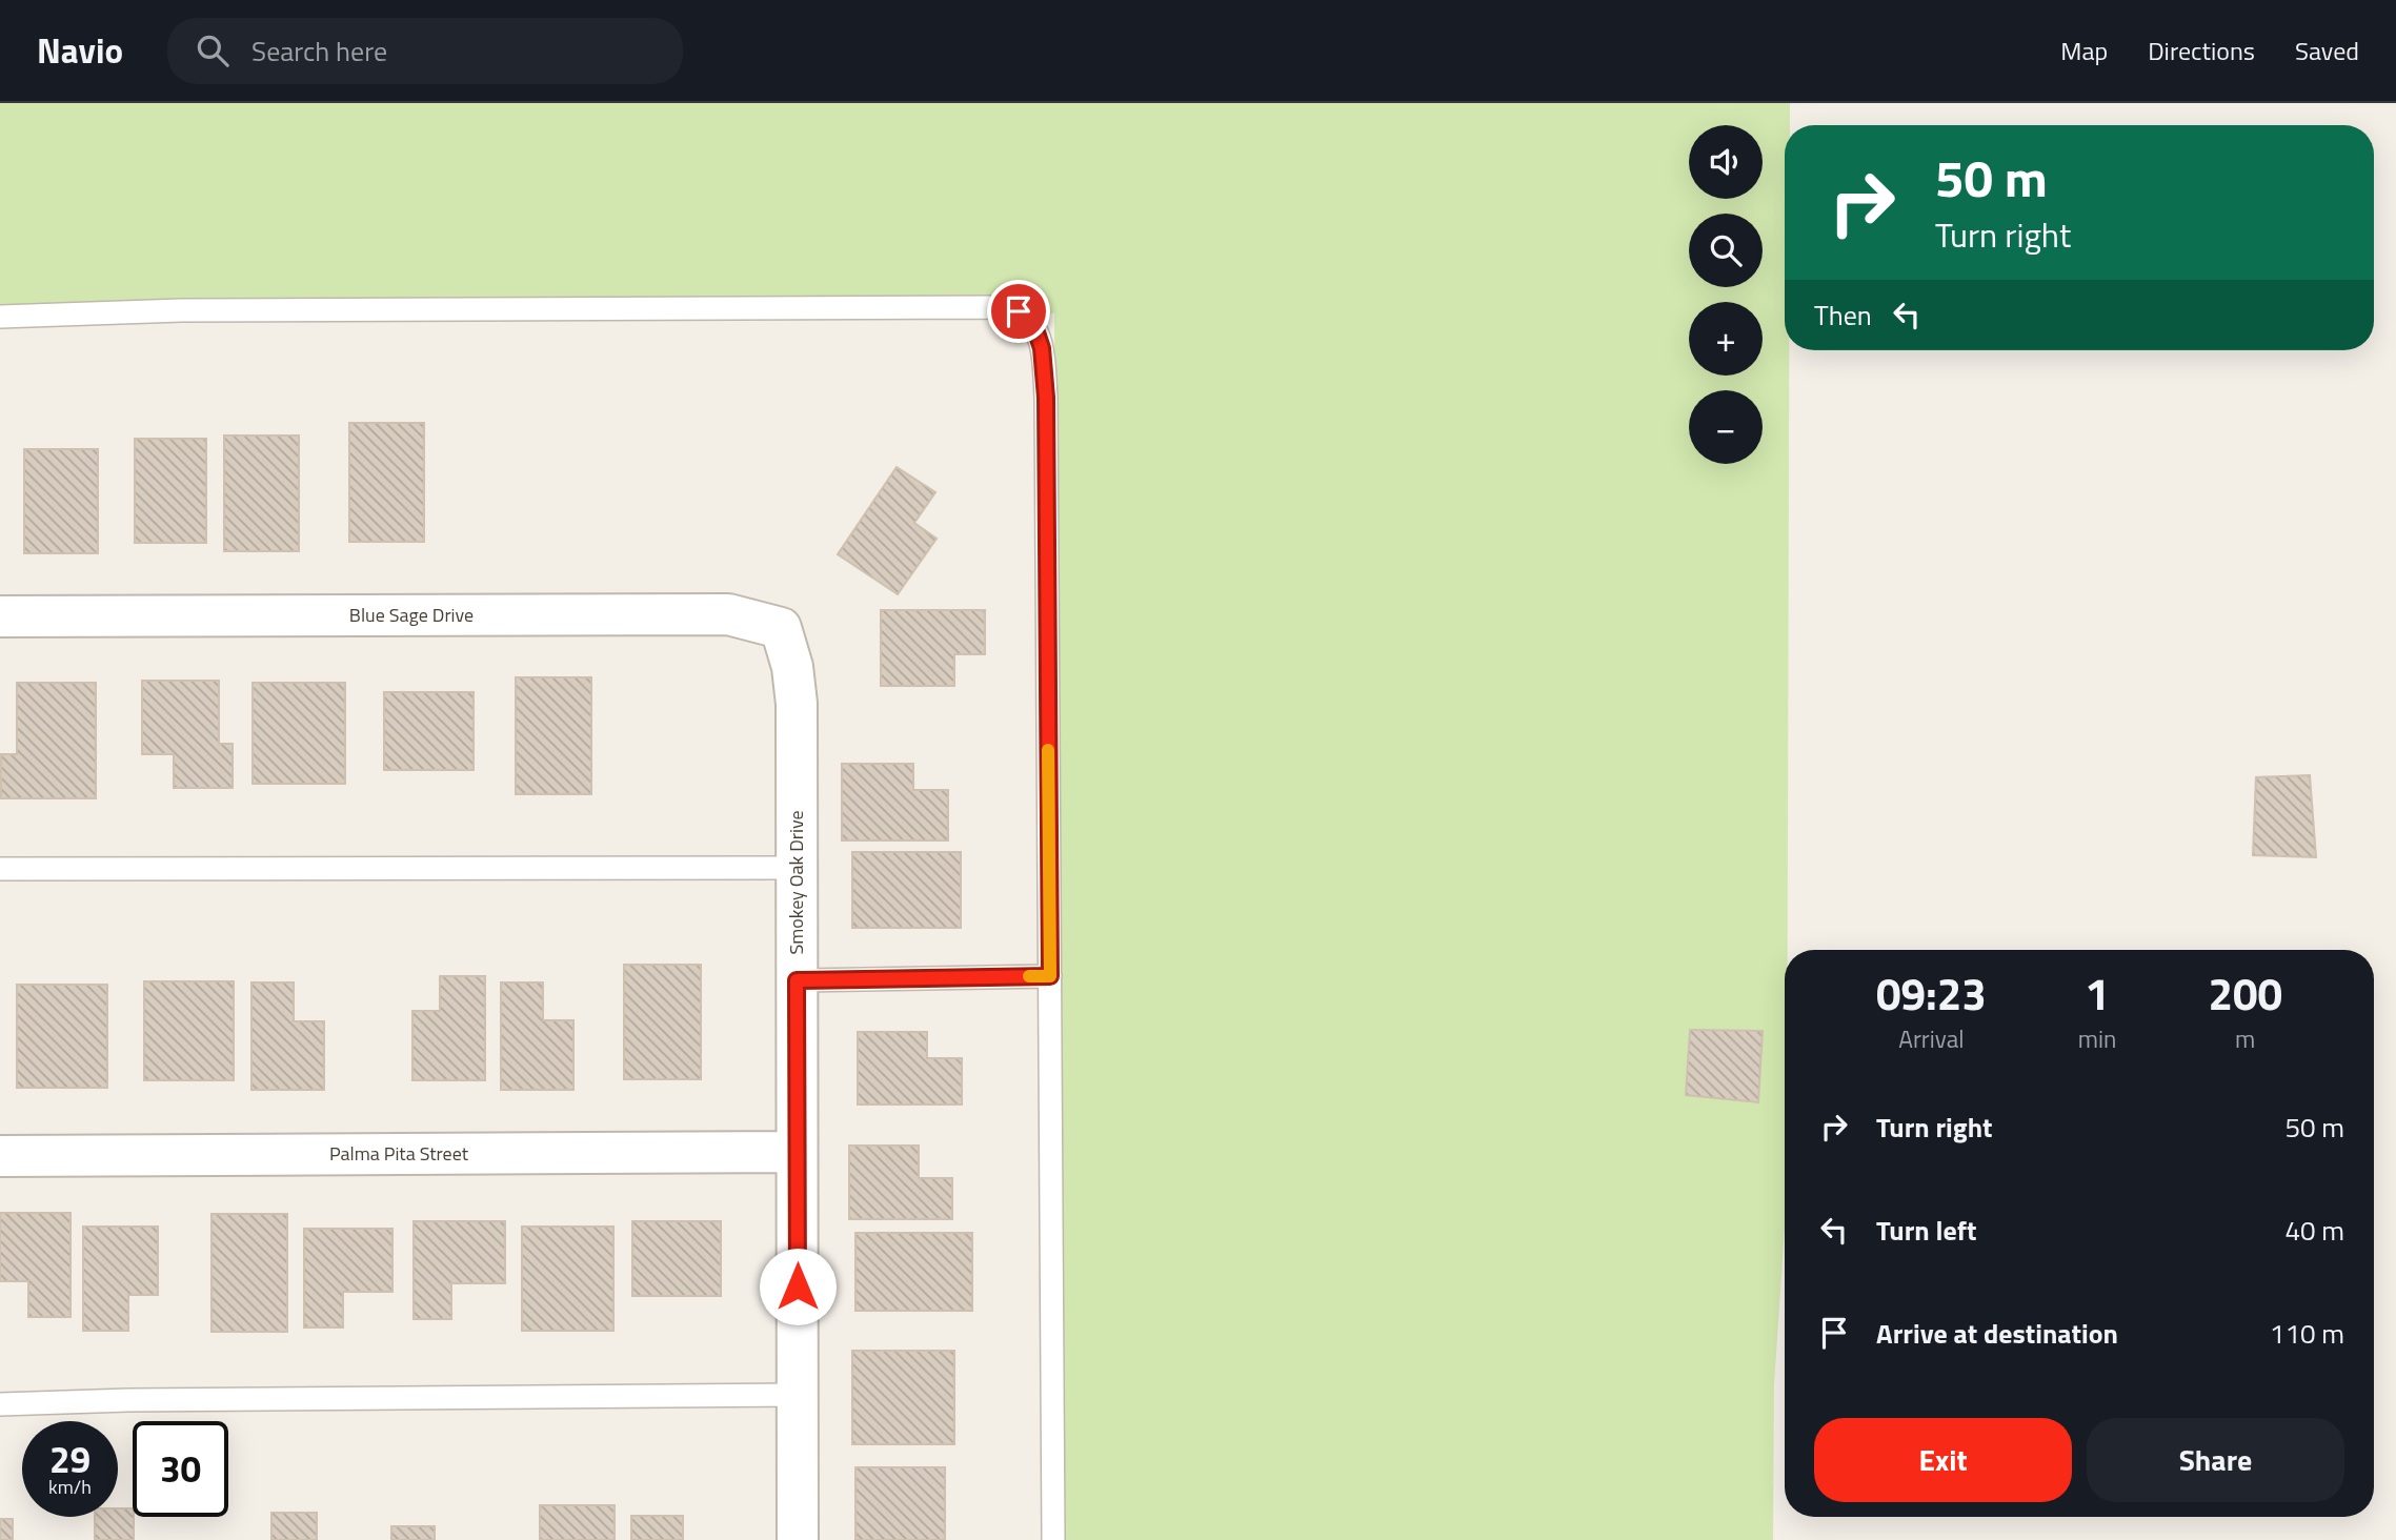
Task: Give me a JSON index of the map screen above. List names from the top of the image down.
{
  "streets": {
    "street": ["Blue Sage Drive", "Smokey Oak Drive", "Palma Pita Street"]
  },
  "crossings": [
    ["Blue Sage Drive", "Smokey Oak Drive"],
    ["Smokey Oak Drive", "Palma Pita Street"]
  ],
  "page": {
    "header": "Navio",
    "search": "Search here",
    "nav": ["Map", "Directions", "Saved"],
    "map_buttons": ["+", "−"],
    "turn": ["50 m", "Turn right"],
    "then": "Then",
    "eta": [
      "09:23",
      "Arrival",
      "1",
      "min",
      "200",
      "m"
    ],
    "list": [
      {
        "name": "Turn right",
        "value": "50 m"
      },
      {
        "name": "Turn left",
        "value": "40 m"
      },
      {
        "name": "Arrive at destination",
        "value": "110 m"
      }
    ],
    "buttons": ["Exit", "Share"],
    "speed": "29 km/h",
    "limit": "30"
  }
}
